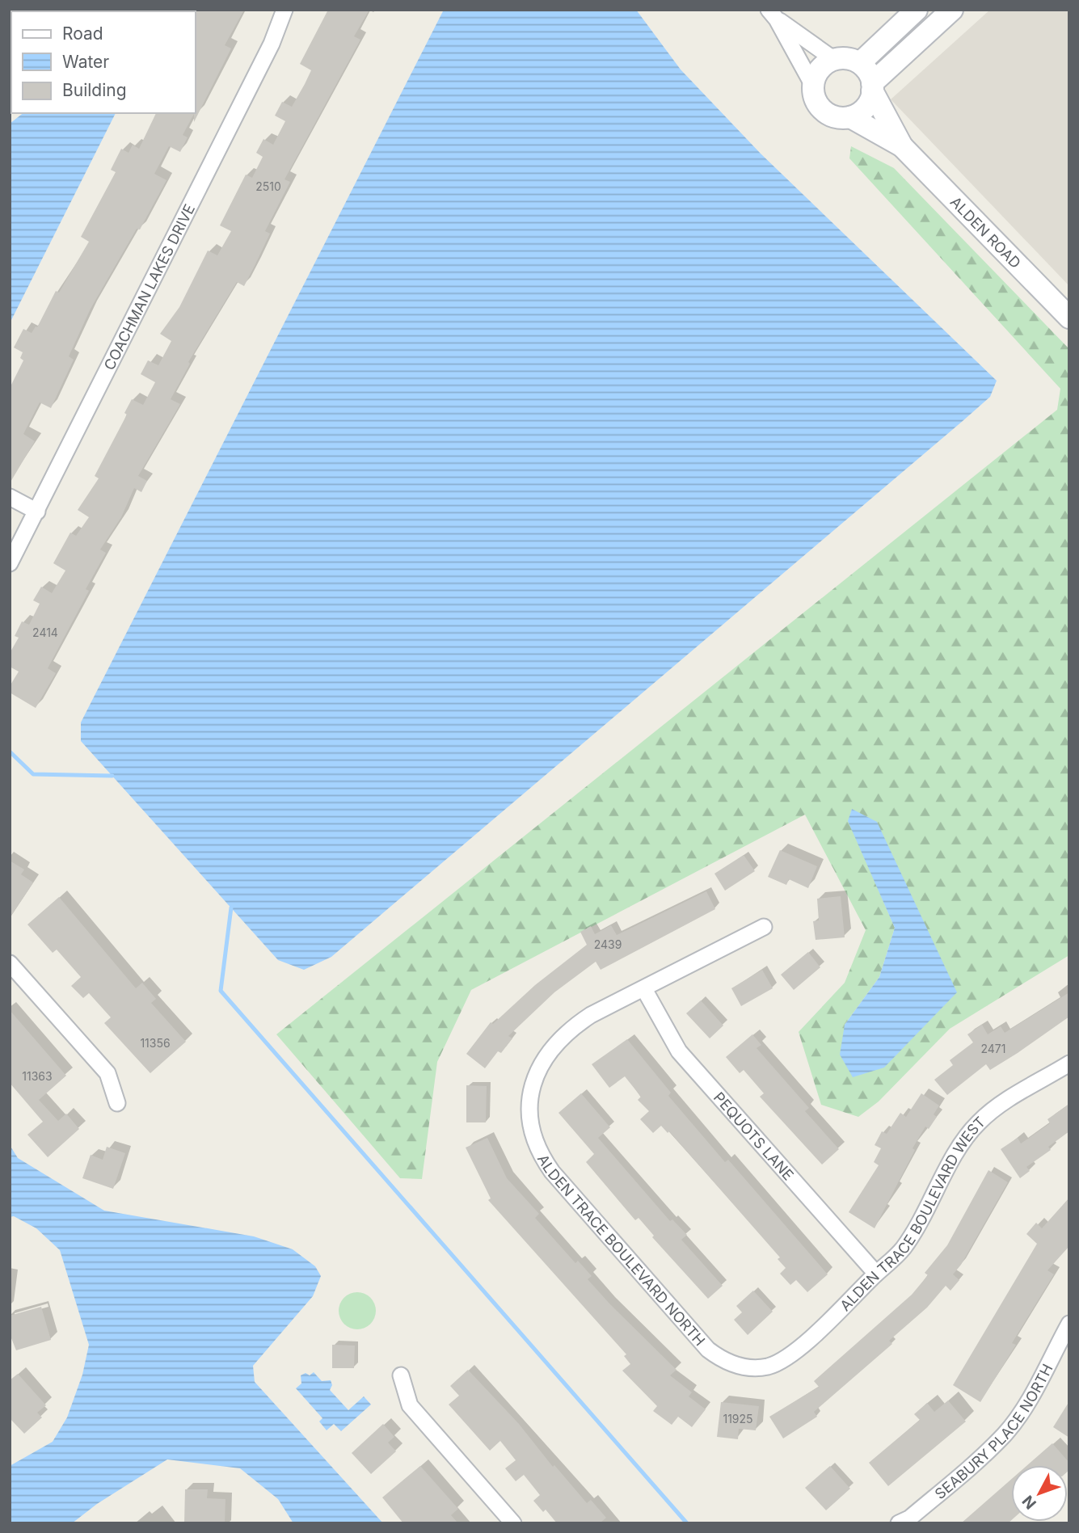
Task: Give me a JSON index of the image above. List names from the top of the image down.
{
  "streets": {
    "street": [
      "ALDEN ROAD",
      "COACHMAN LAKES DRIVE",
      "PEQUOTS LANE",
      "ALDEN TRACE BOULEVARD WEST",
      "ALDEN TRACE BOULEVARD NORTH",
      "SEABURY PLACE NORTH"
    ]
  },
  "crossings": [
    ["PEQUOTS LANE", "ALDEN TRACE BOULEVARD WEST"],
    ["PEQUOTS LANE", "ALDEN TRACE BOULEVARD NORTH"],
    ["ALDEN TRACE BOULEVARD WEST", "ALDEN TRACE BOULEVARD NORTH"]
  ],
  "house_numbers": [
    "2510",
    "2414",
    "2439",
    "11356",
    "2471",
    "11363",
    "11925"
  ],
  "legend": ["Road", "Water", "Building"],
  "north": "bottom left"
}
